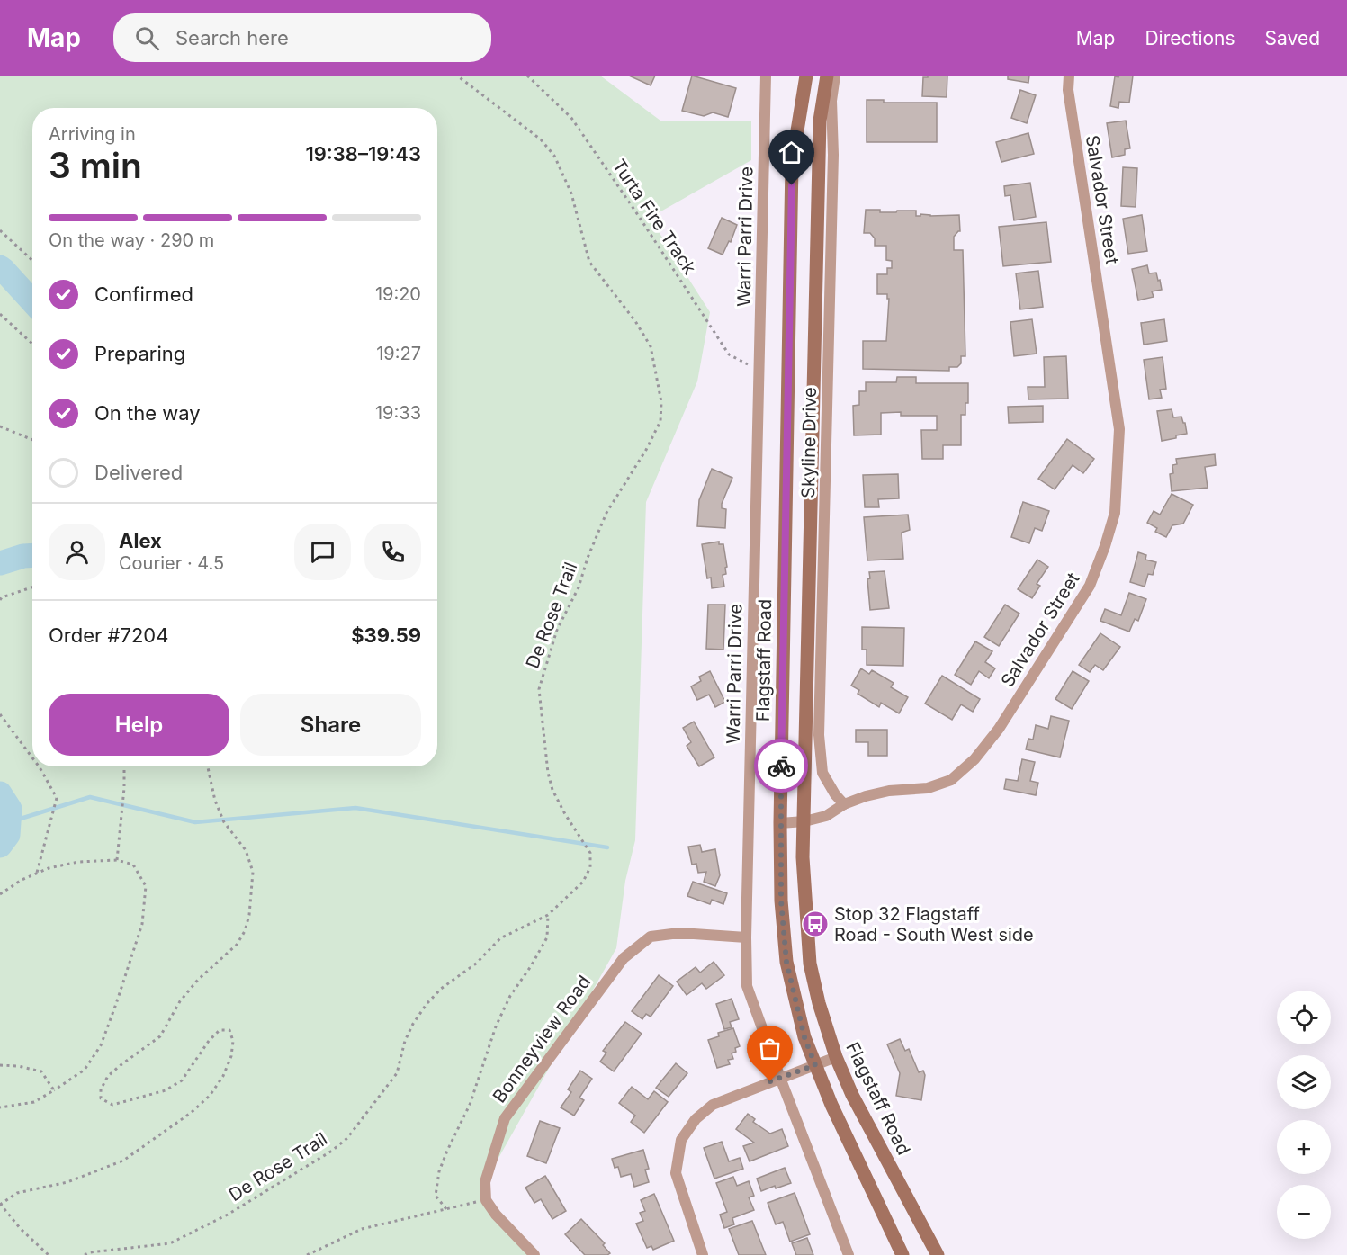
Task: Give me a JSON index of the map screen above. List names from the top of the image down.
{
  "streets": {
    "main road": ["Flagstaff Road"],
    "street": [
      "Salvador Street",
      "Warri Parri Drive",
      "Skyline Drive",
      "Bonneyview Road"
    ],
    "path": ["Turta Fire Track", "De Rose Trail"]
  },
  "crossings": [
    ["Salvador Street", "Skyline Drive"],
    ["Salvador Street", "Flagstaff Road"],
    ["Turta Fire Track", "Warri Parri Drive"],
    ["Warri Parri Drive", "Bonneyview Road"]
  ],
  "places": {
    "bus stop": ["Stop 32 Flagstaff Road - South West side"]
  },
  "page": {
    "header": "Map",
    "search": "Search here",
    "nav": ["Map", "Directions", "Saved"],
    "heading": ["3 min", "Arriving in", "19:38–19:43"],
    "panel": [
      "Alex",
      "Courier · 4.5",
      "Order #7204",
      "$39.59"
    ],
    "bar": "On the way · 290 m",
    "list": [
      ["Confirmed", "19:20"],
      ["Preparing", "19:27"],
      ["On the way", "19:33"],
      "Delivered"
    ],
    "buttons": ["Help", "Share"],
    "map_buttons": ["+", "−"]
  }
}
